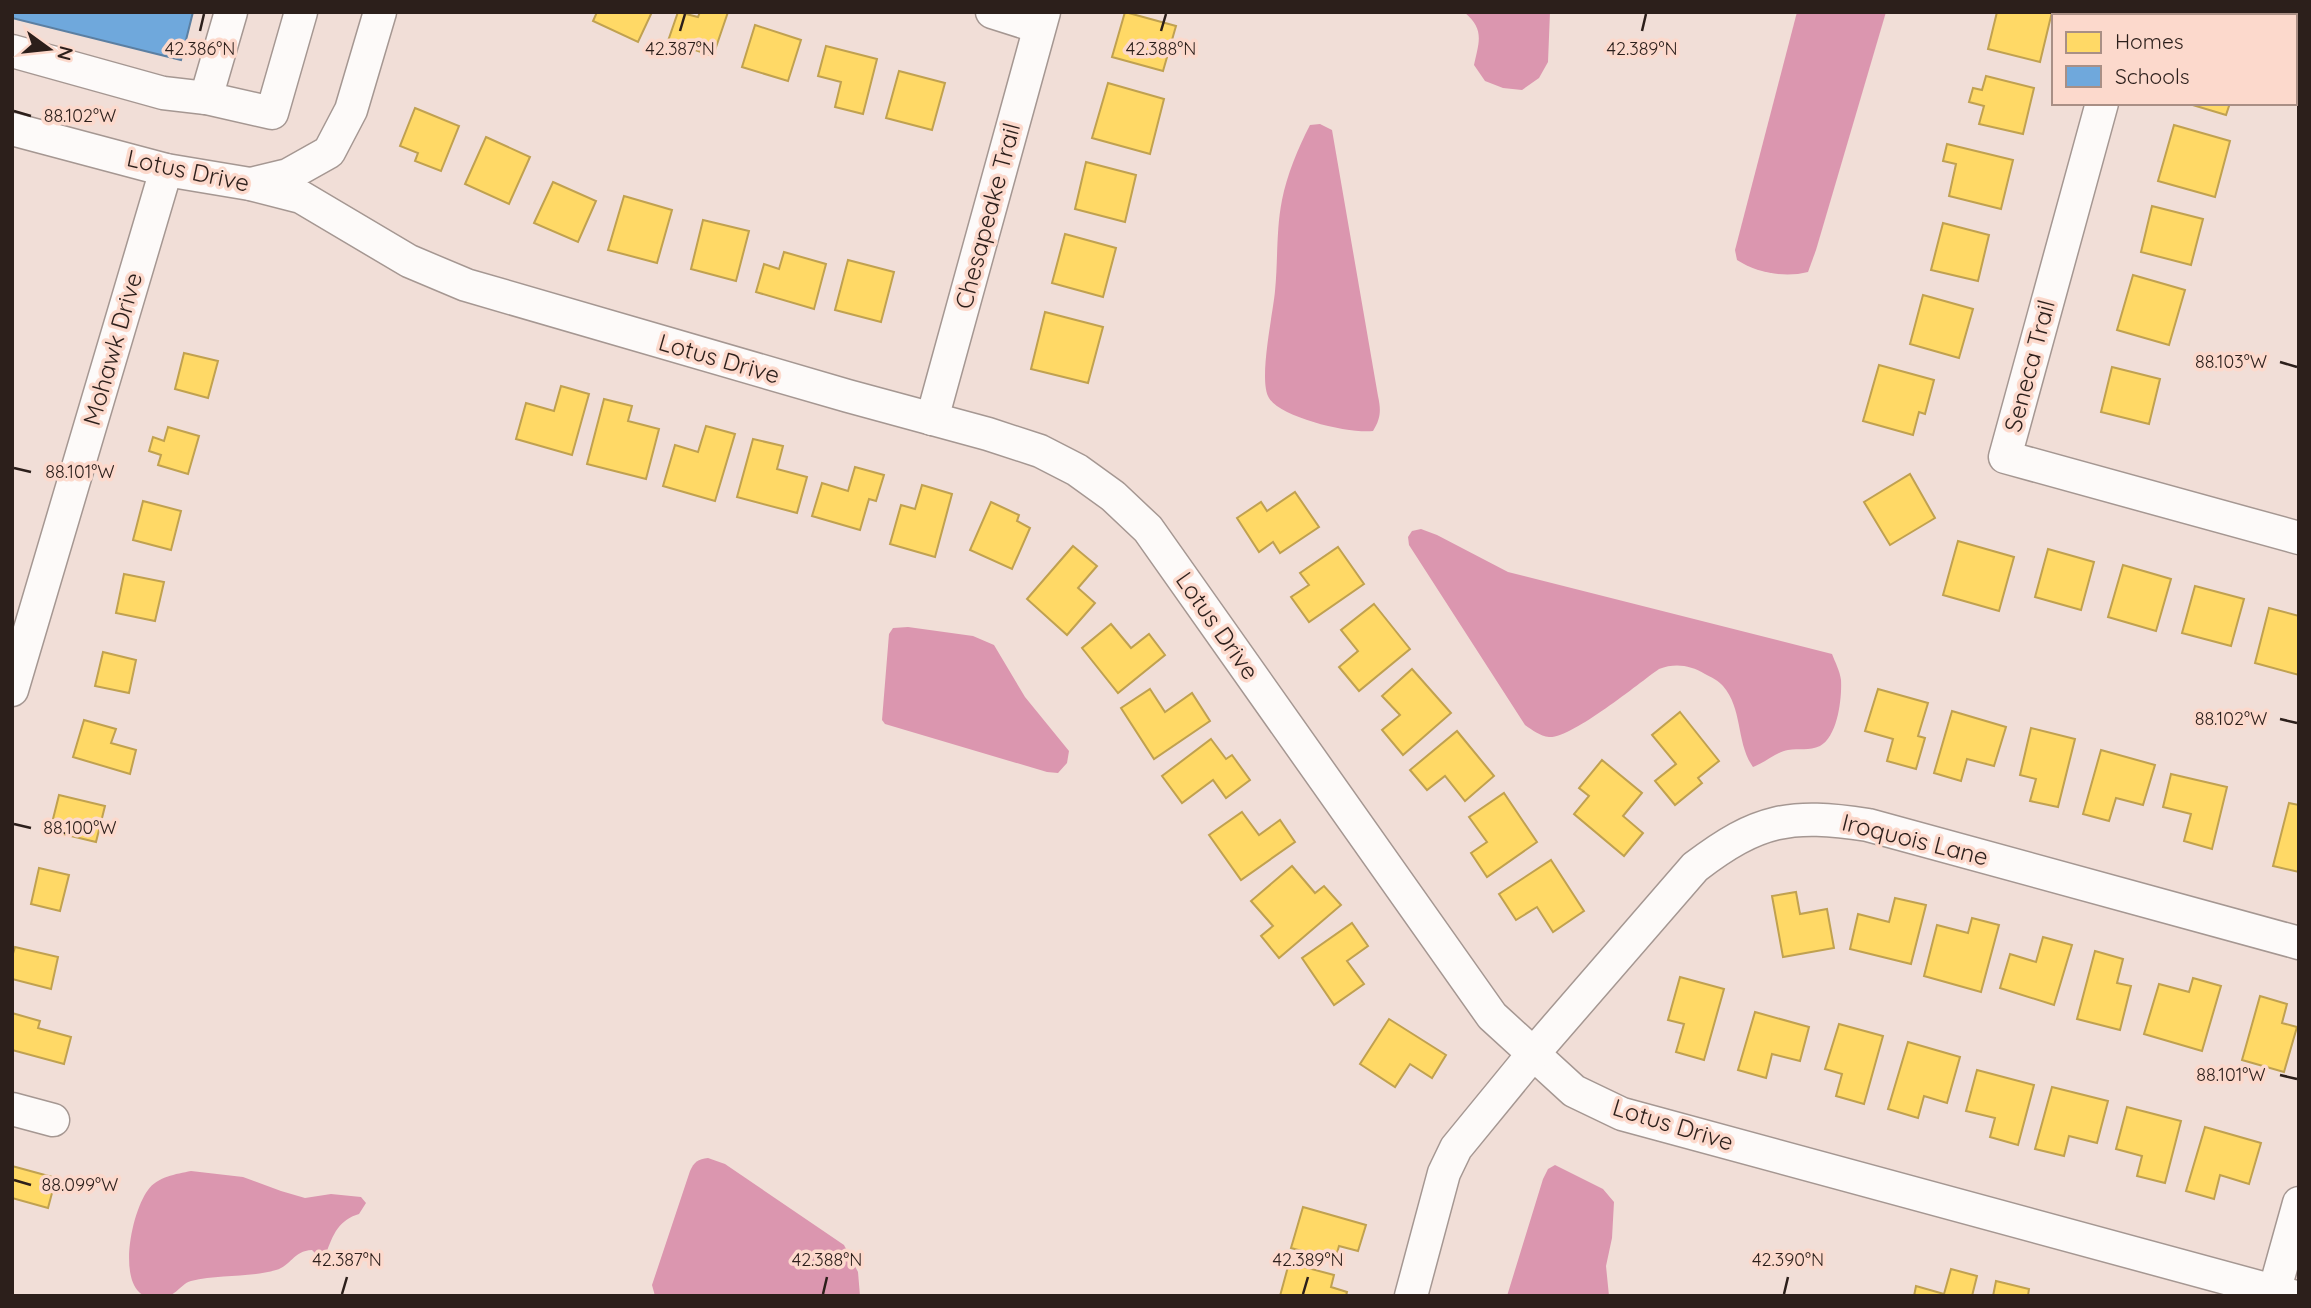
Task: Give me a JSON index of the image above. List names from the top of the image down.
{
  "streets": {
    "street": [
      "Lotus Drive",
      "Chesapeake Trail",
      "Mohawk Drive",
      "Seneca Trail",
      "Iroquois Lane"
    ]
  },
  "crossings": [
    ["Lotus Drive", "Chesapeake Trail"],
    ["Lotus Drive", "Mohawk Drive"],
    ["Lotus Drive", "Iroquois Lane"]
  ],
  "legend": ["Homes", "Schools"],
  "north": "right",
  "coordinates": [
    "42.386°N",
    "42.387°N",
    "42.388°N",
    "42.389°N",
    "88.102°W",
    "88.103°W",
    "88.101°W",
    "88.100°W",
    "88.099°W",
    "42.390°N"
  ]
}
